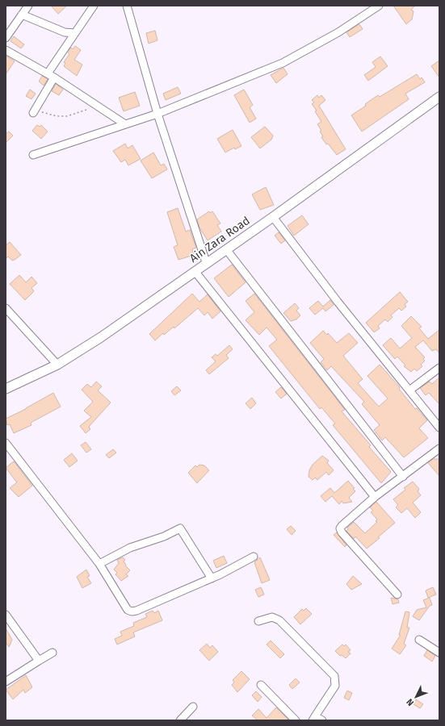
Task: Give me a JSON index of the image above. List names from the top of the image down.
{
  "streets": {
    "main road": ["Ain Zara Road"]
  },
  "north": "bottom left"
}
